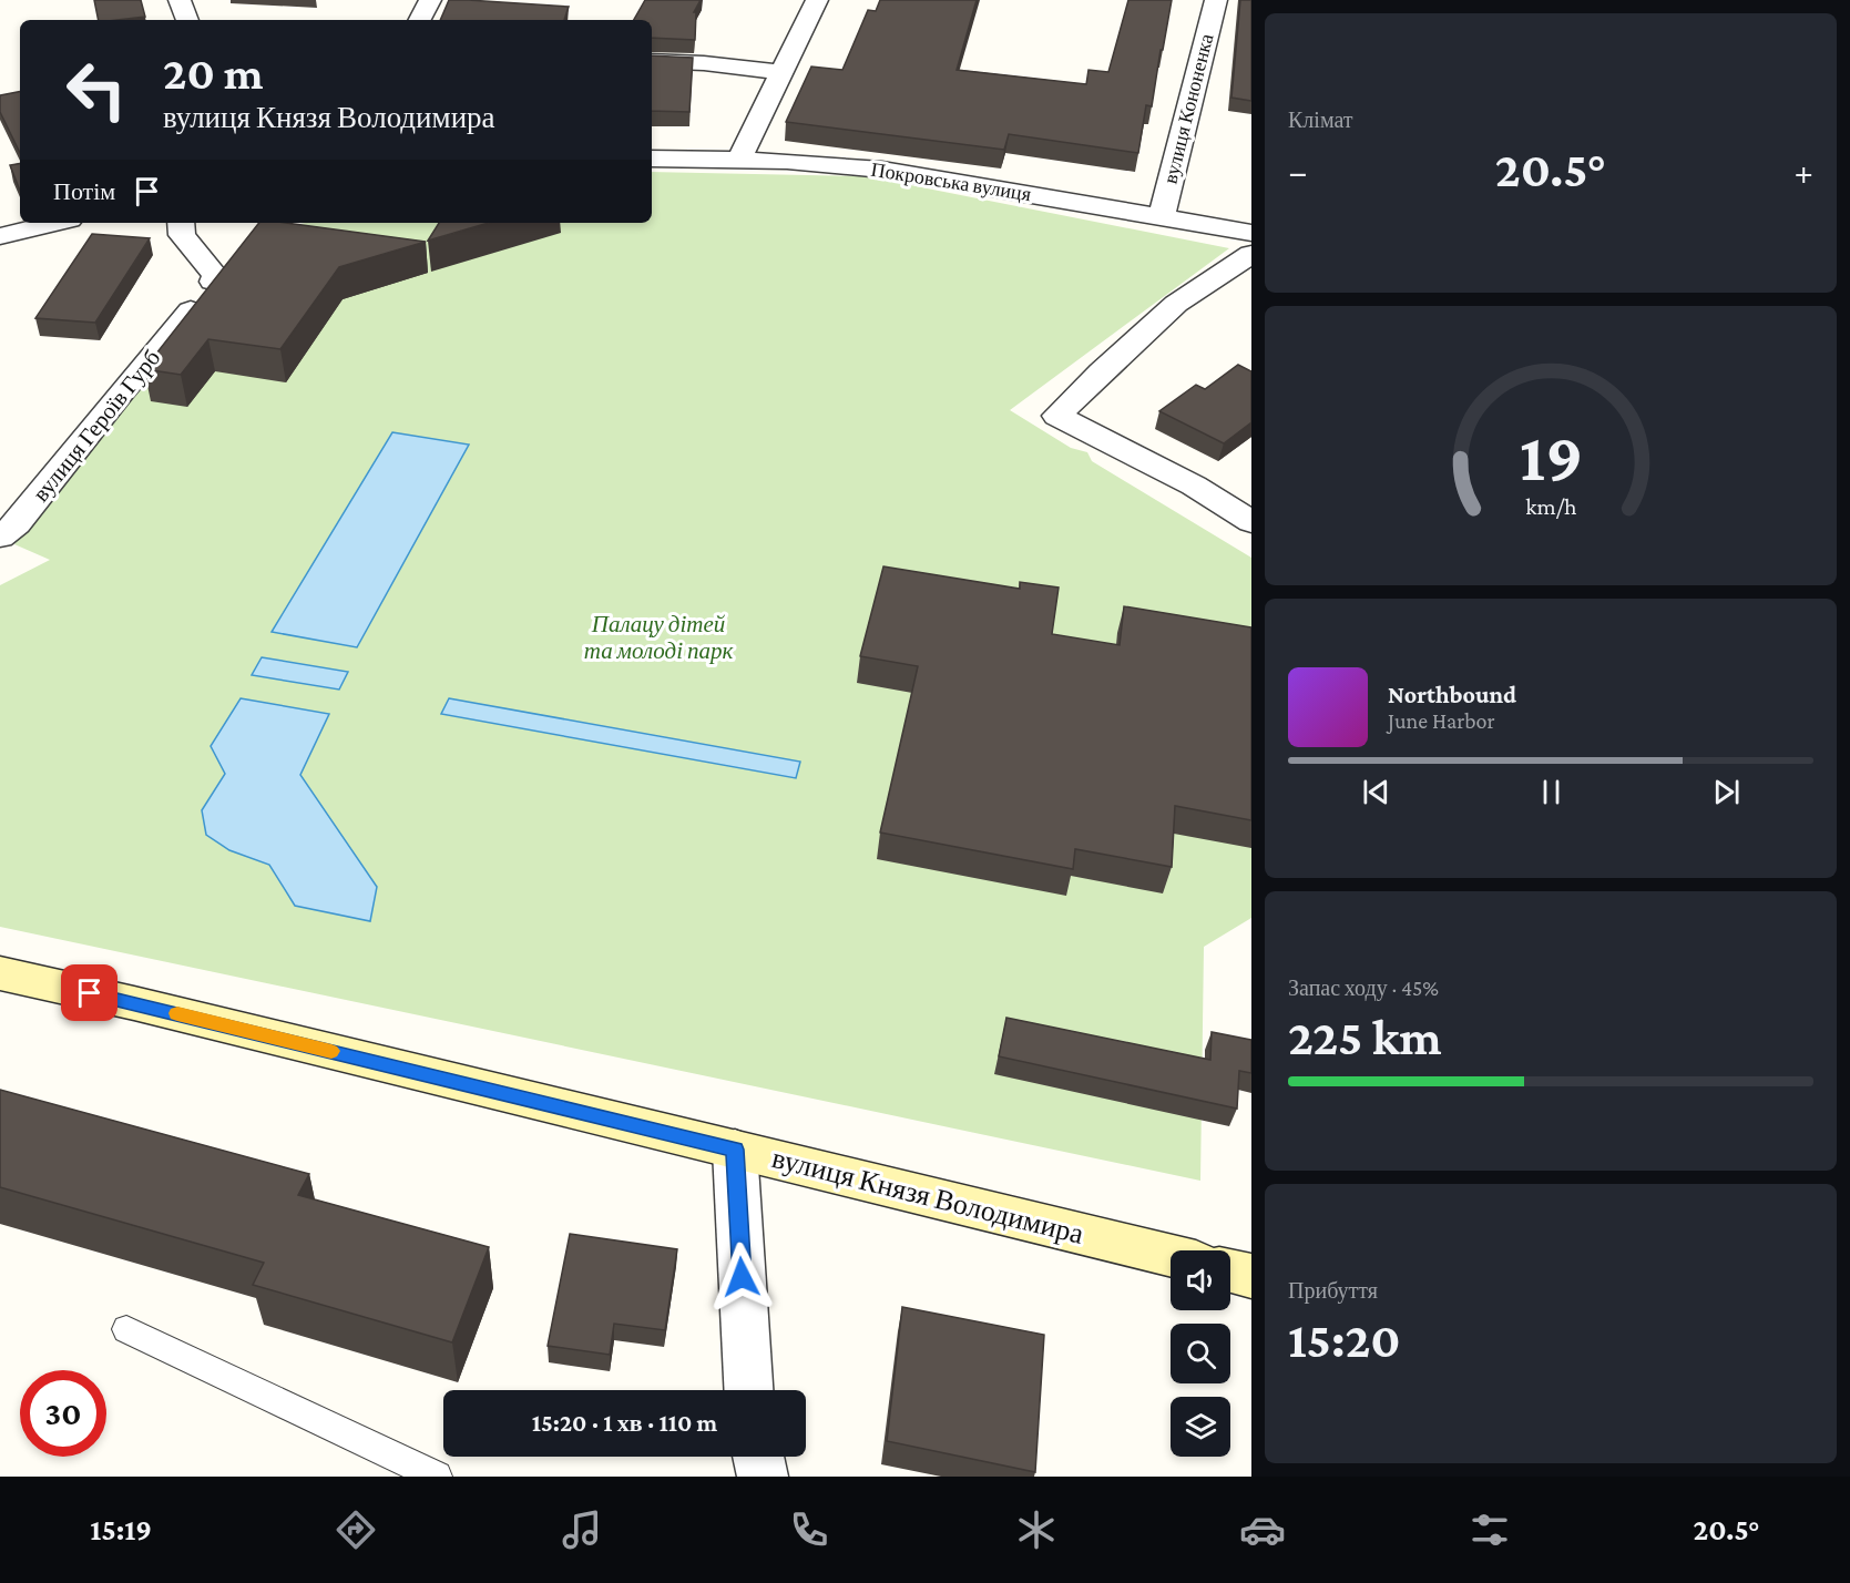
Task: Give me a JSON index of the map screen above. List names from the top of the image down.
{
  "streets": {
    "street": [
      "вулиця Кононенка",
      "Покровська вулиця",
      "вулиця Героїв Гурб",
      "вулиця Князя Володимира"
    ]
  },
  "crossings": [
    ["вулиця Кононенка", "Покровська вулиця"]
  ],
  "parks": ["Палацу дітей та молоді парк"],
  "page": {
    "tile": [
      "Клімат",
      ["Запас ходу · 45%", "225 km"],
      ["Прибуття", "15:20"]
    ],
    "turn": ["20 m", "вулиця Князя Володимира"],
    "heat": ["−", "20.5°", "+"],
    "then": "Потім",
    "song": ["Northbound", "June Harbor"],
    "limit": "30",
    "trip": "15:20 · 1 хв · 110 m",
    "tabs": ["15:19", "20.5°"],
    "gauge": ["19", "km/h"]
  }
}
